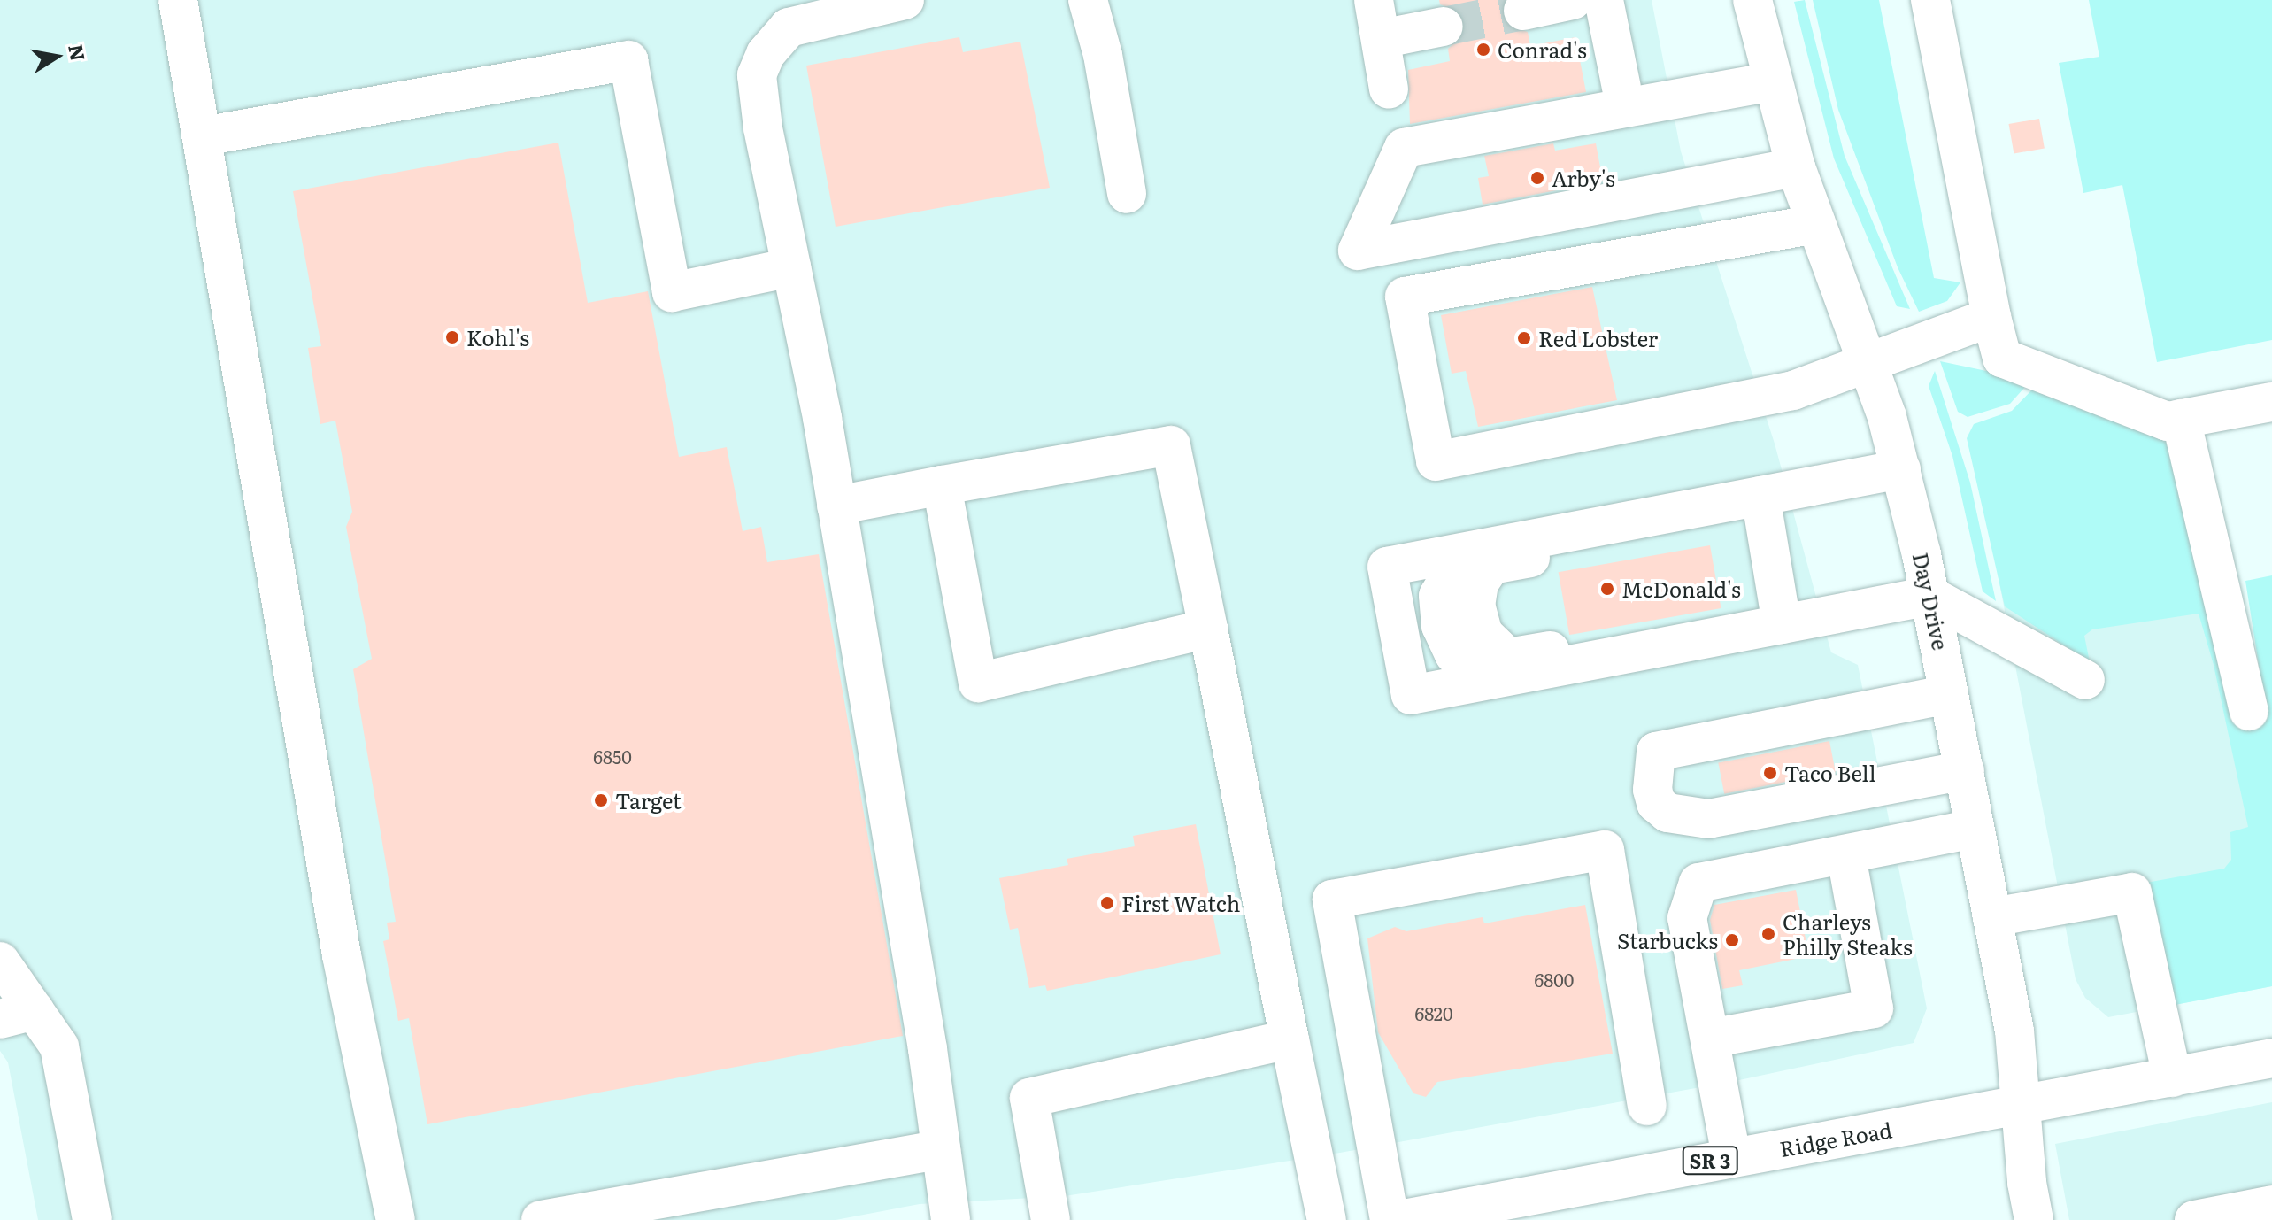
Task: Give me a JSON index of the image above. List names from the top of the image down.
{
  "streets": {
    "street": ["Day Drive", "Ridge Road", "SR 3"]
  },
  "crossings": [
    ["Day Drive", "Ridge Road"]
  ],
  "places": [
    "Conrad's",
    "Arby's",
    "Kohl's",
    "Red Lobster",
    "McDonald's",
    "Taco Bell",
    "Target",
    "First Watch",
    "Charleys Philly Steaks",
    "Starbucks"
  ],
  "house_numbers": ["6850", "6800", "6820"],
  "north": "right"
}
